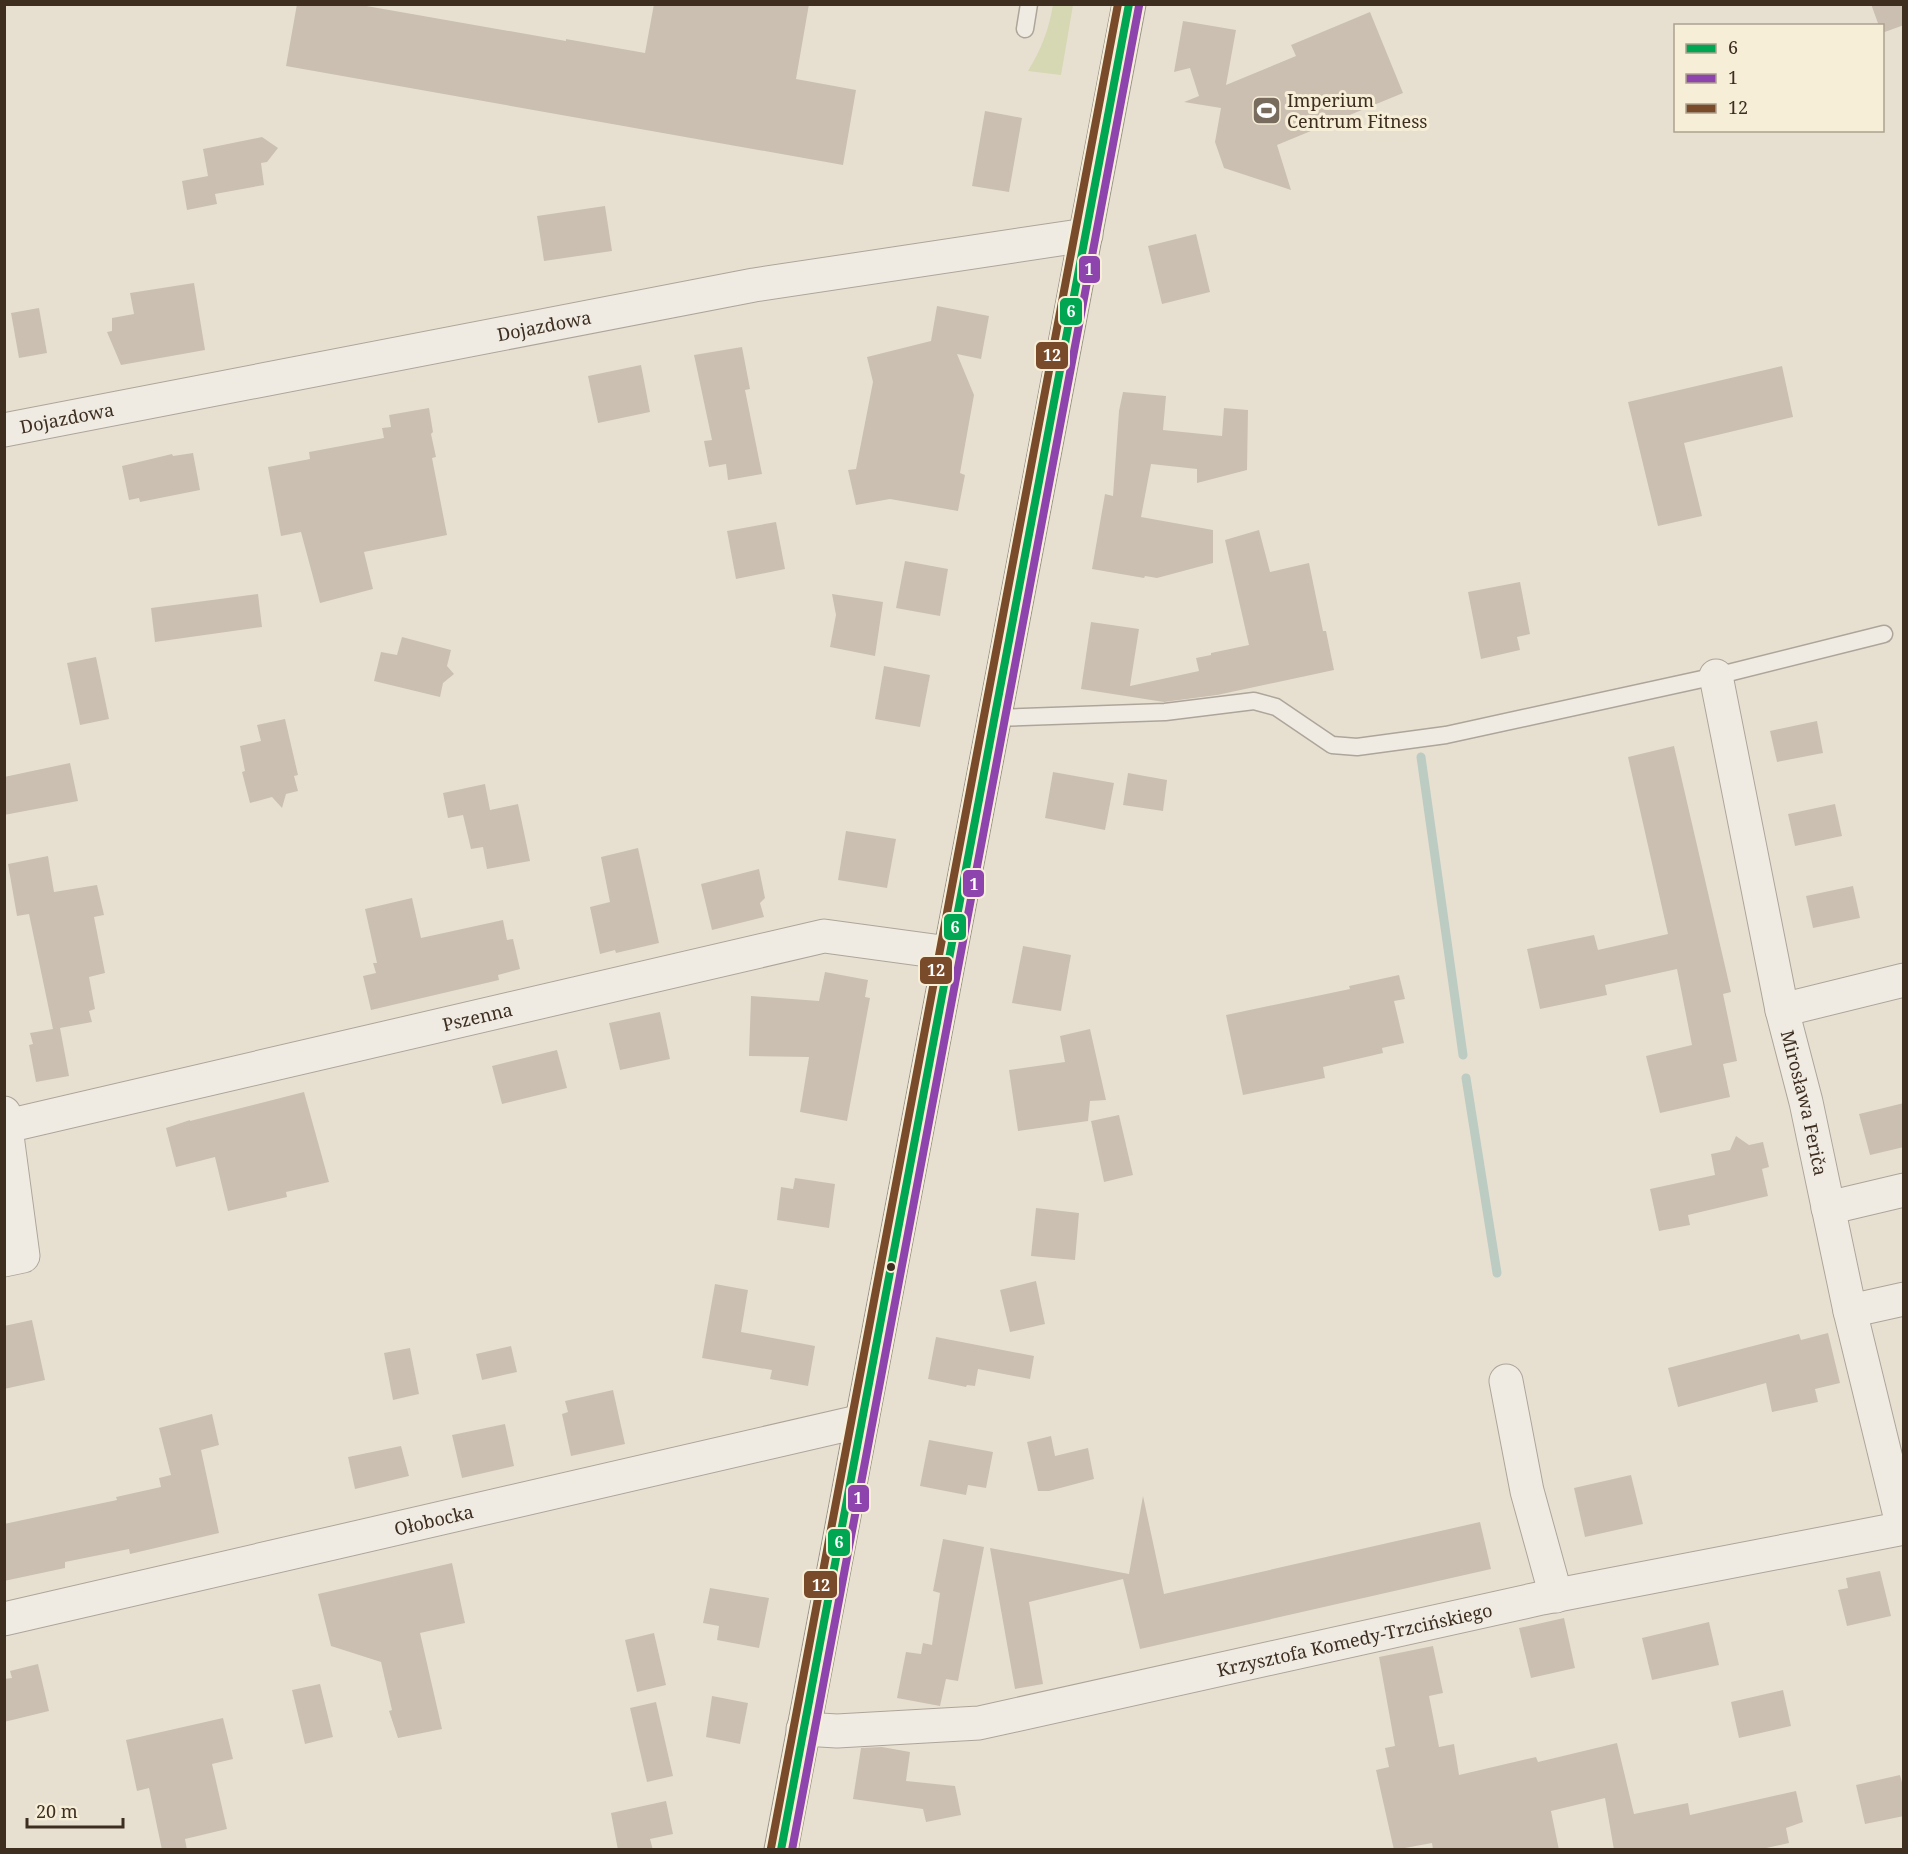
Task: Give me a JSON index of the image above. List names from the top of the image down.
{
  "streets": {
    "street": [
      "Dojazdowa",
      "Pszenna",
      "Mirosława Feriča",
      "Ołobocka",
      "Krzysztofa Komedy-Trzcińskiego"
    ]
  },
  "crossings": [
    ["Mirosława Feriča", "Krzysztofa Komedy-Trzcińskiego"]
  ],
  "places": {
    "sports": ["Imperium Centrum Fitness"]
  },
  "lines": ["transit line 6", "transit line 12", "transit line 1"],
  "legend": ["6", "1", "12"],
  "scale_bar": "20 m"
}
